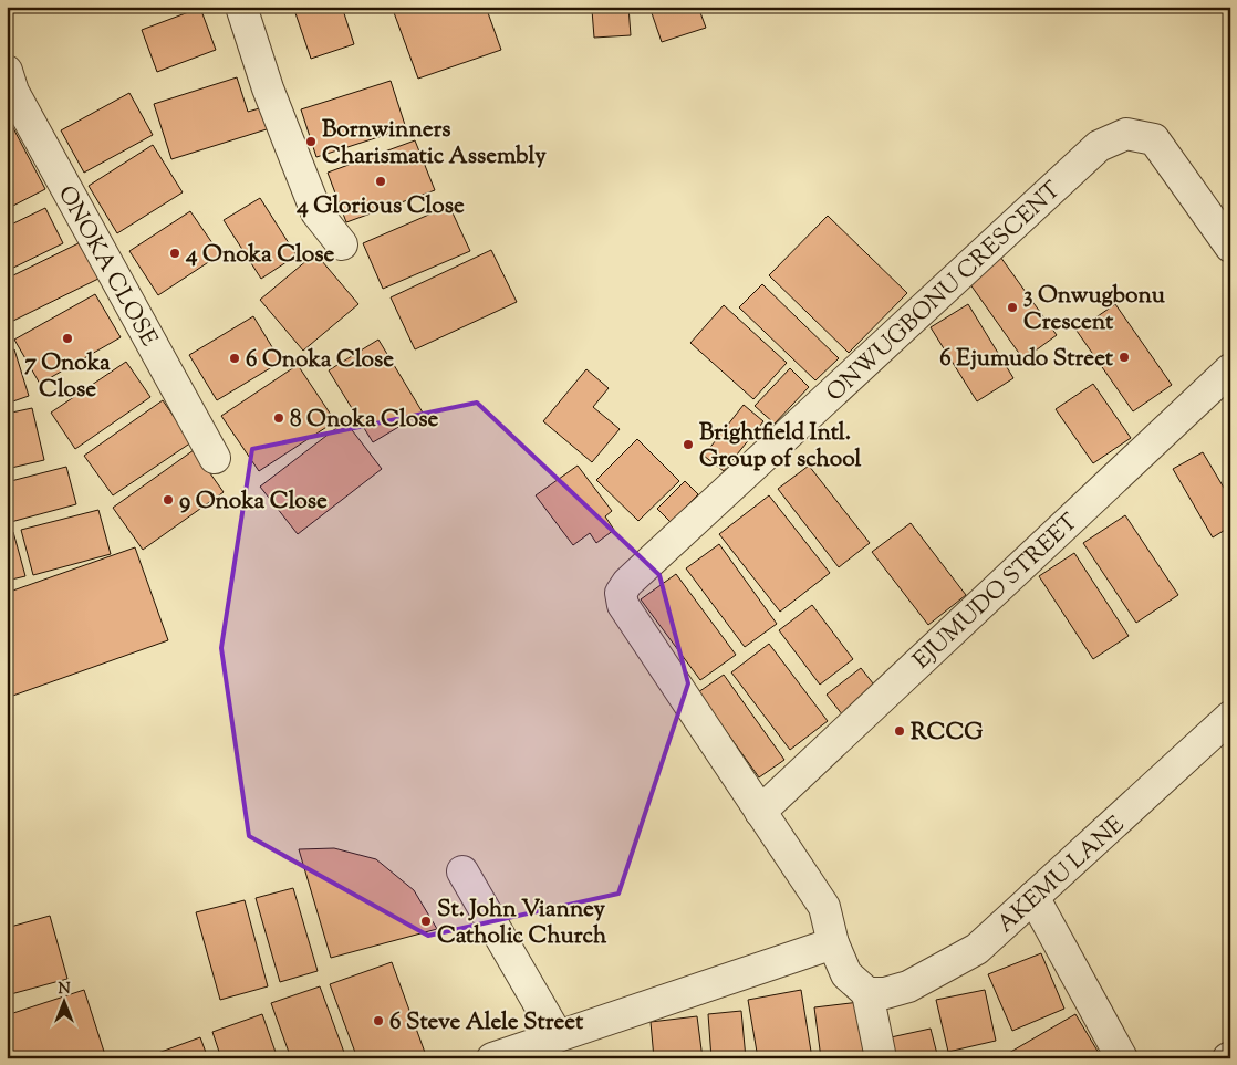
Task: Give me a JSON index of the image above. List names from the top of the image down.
{
  "streets": {
    "street": [
      "ONOKA CLOSE",
      "ONWUGBONU CRESCENT",
      "EJUMUDO STREET",
      "AKEMU LANE"
    ]
  },
  "crossings": [
    ["ONWUGBONU CRESCENT", "EJUMUDO STREET"],
    ["ONWUGBONU CRESCENT", "AKEMU LANE"]
  ],
  "places": [
    "Bornwinners Charismatic Assembly",
    "4 Glorious Close",
    "4 Onoka Close",
    "3 Onwugbonu Crescent",
    "7 Onoka Close",
    "6 Ejumudo Street",
    "6 Onoka Close",
    "8 Onoka Close",
    "Brightfield Intl. Group of school",
    "9 Onoka Close",
    "RCCG",
    "St. John Vianney Catholic Church",
    "6 Steve Alele Street"
  ],
  "north": "top"
}
